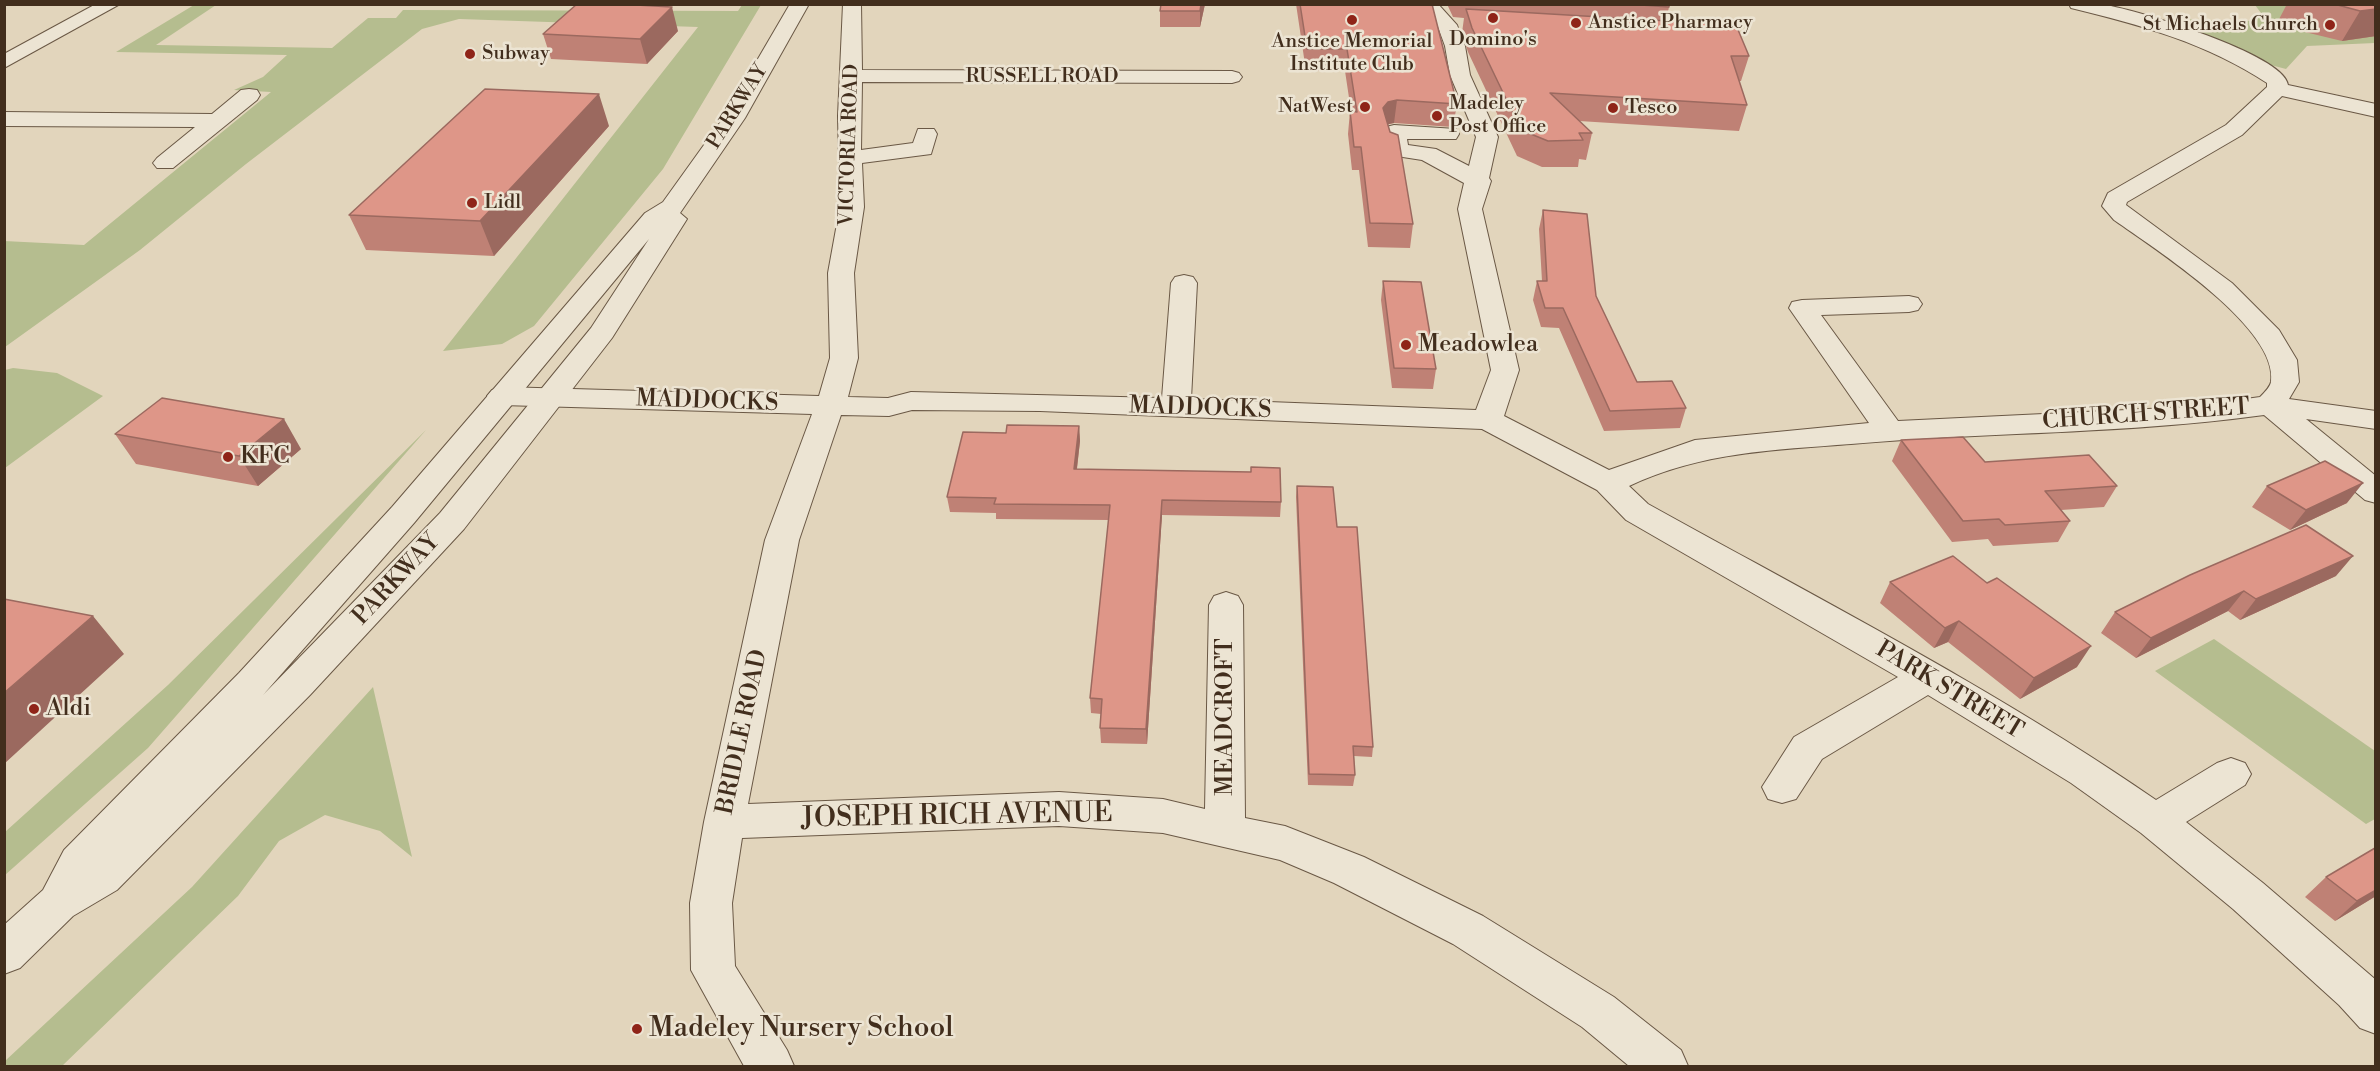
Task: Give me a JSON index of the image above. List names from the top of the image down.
{
  "streets": {
    "street": [
      "RUSSELL ROAD",
      "PARKWAY",
      "VICTORIA ROAD",
      "MADDOCKS",
      "CHURCH STREET",
      "PARK STREET",
      "MEADCROFT",
      "BRIDLE ROAD",
      "JOSEPH RICH AVENUE"
    ]
  },
  "crossings": [
    ["RUSSELL ROAD", "VICTORIA ROAD"],
    ["PARKWAY", "MADDOCKS"],
    ["VICTORIA ROAD", "MADDOCKS"],
    ["VICTORIA ROAD", "BRIDLE ROAD"],
    ["MADDOCKS", "PARK STREET"],
    ["MADDOCKS", "BRIDLE ROAD"],
    ["CHURCH STREET", "PARK STREET"],
    ["MEADCROFT", "JOSEPH RICH AVENUE"],
    ["BRIDLE ROAD", "JOSEPH RICH AVENUE"]
  ],
  "places": [
    "Domino's",
    "Anstice Memorial Institute Club",
    "Anstice Pharmacy",
    "St Michaels Church",
    "Subway",
    "NatWest",
    "Tesco",
    "Madeley Post Office",
    "Lidl",
    "Meadowlea",
    "KFC",
    "Aldi",
    "Madeley Nursery School"
  ]
}
